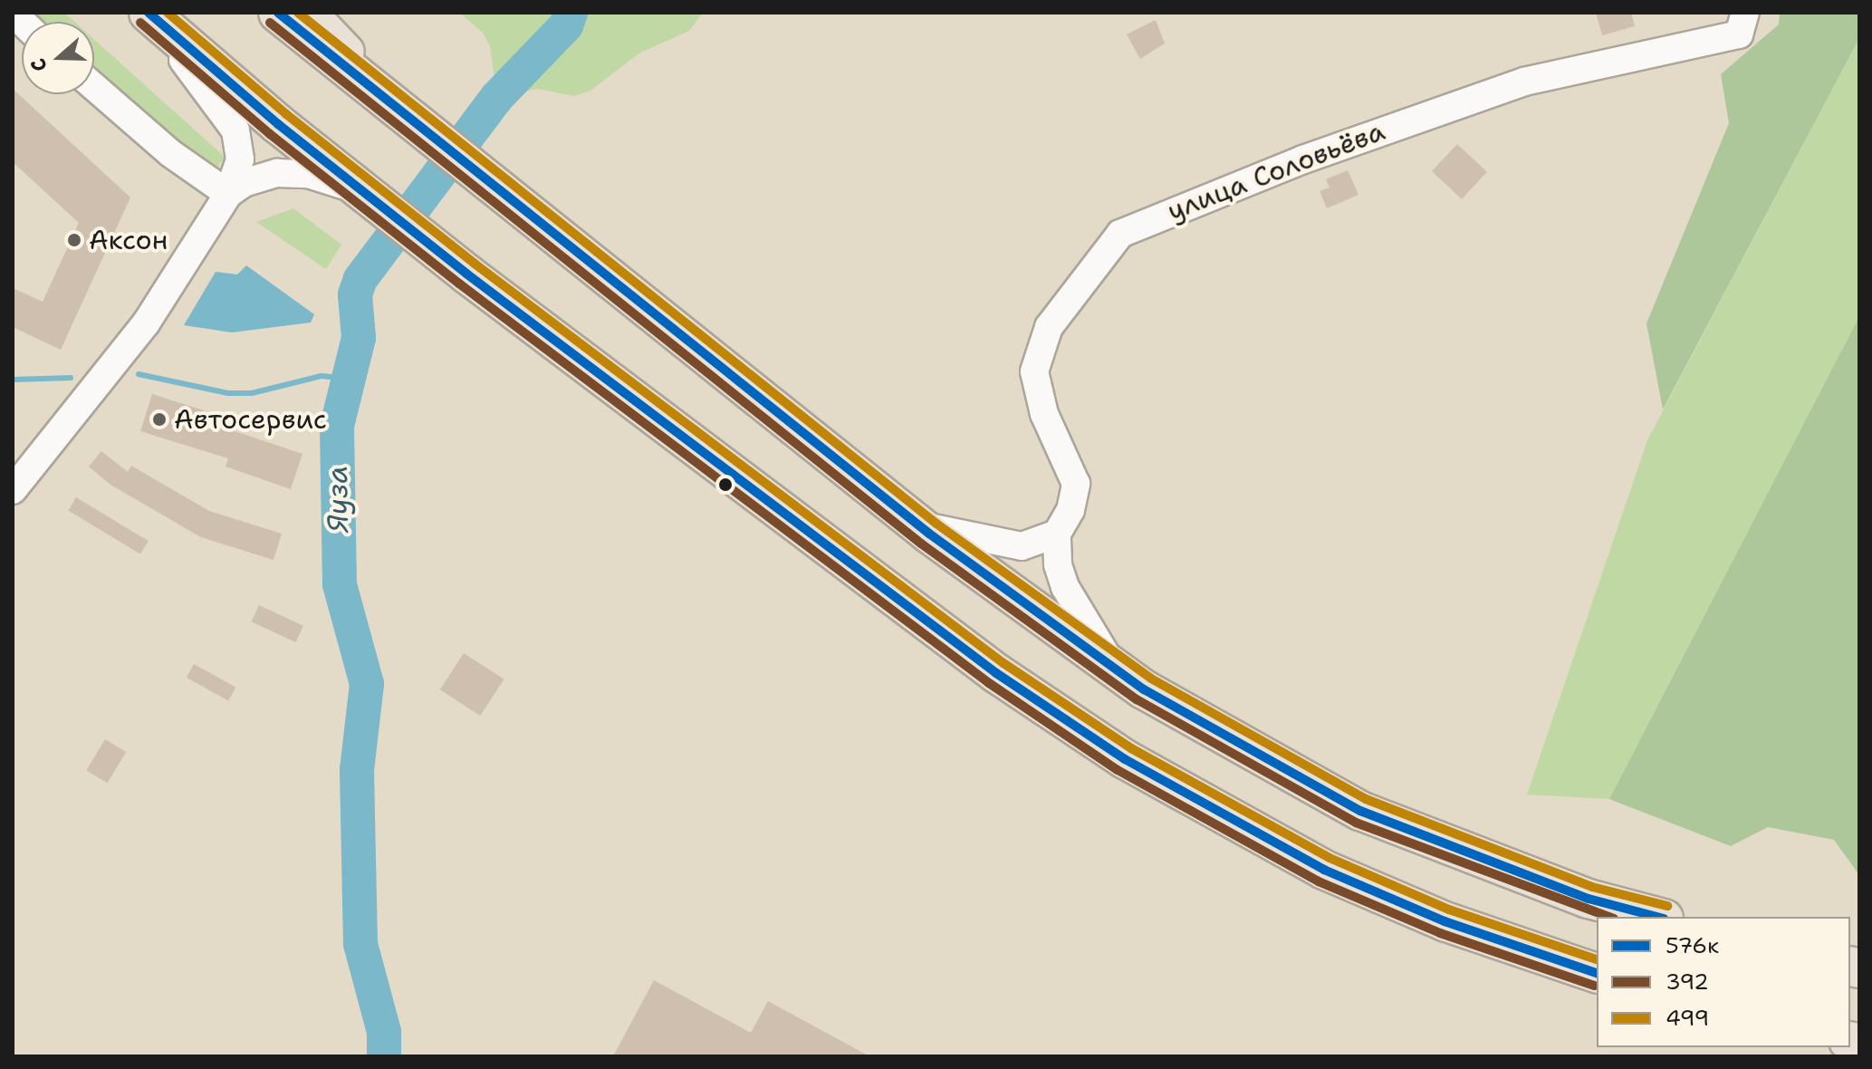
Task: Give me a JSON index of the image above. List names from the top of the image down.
{
  "streets": {
    "street": ["улица Соловьёва"]
  },
  "water": ["Яуза"],
  "places": ["Аксон", "Автосервис"],
  "lines": ["transit line 576к", "transit line 499", "transit line 392"],
  "legend": ["576к", "392", "499"],
  "north": "left"
}
